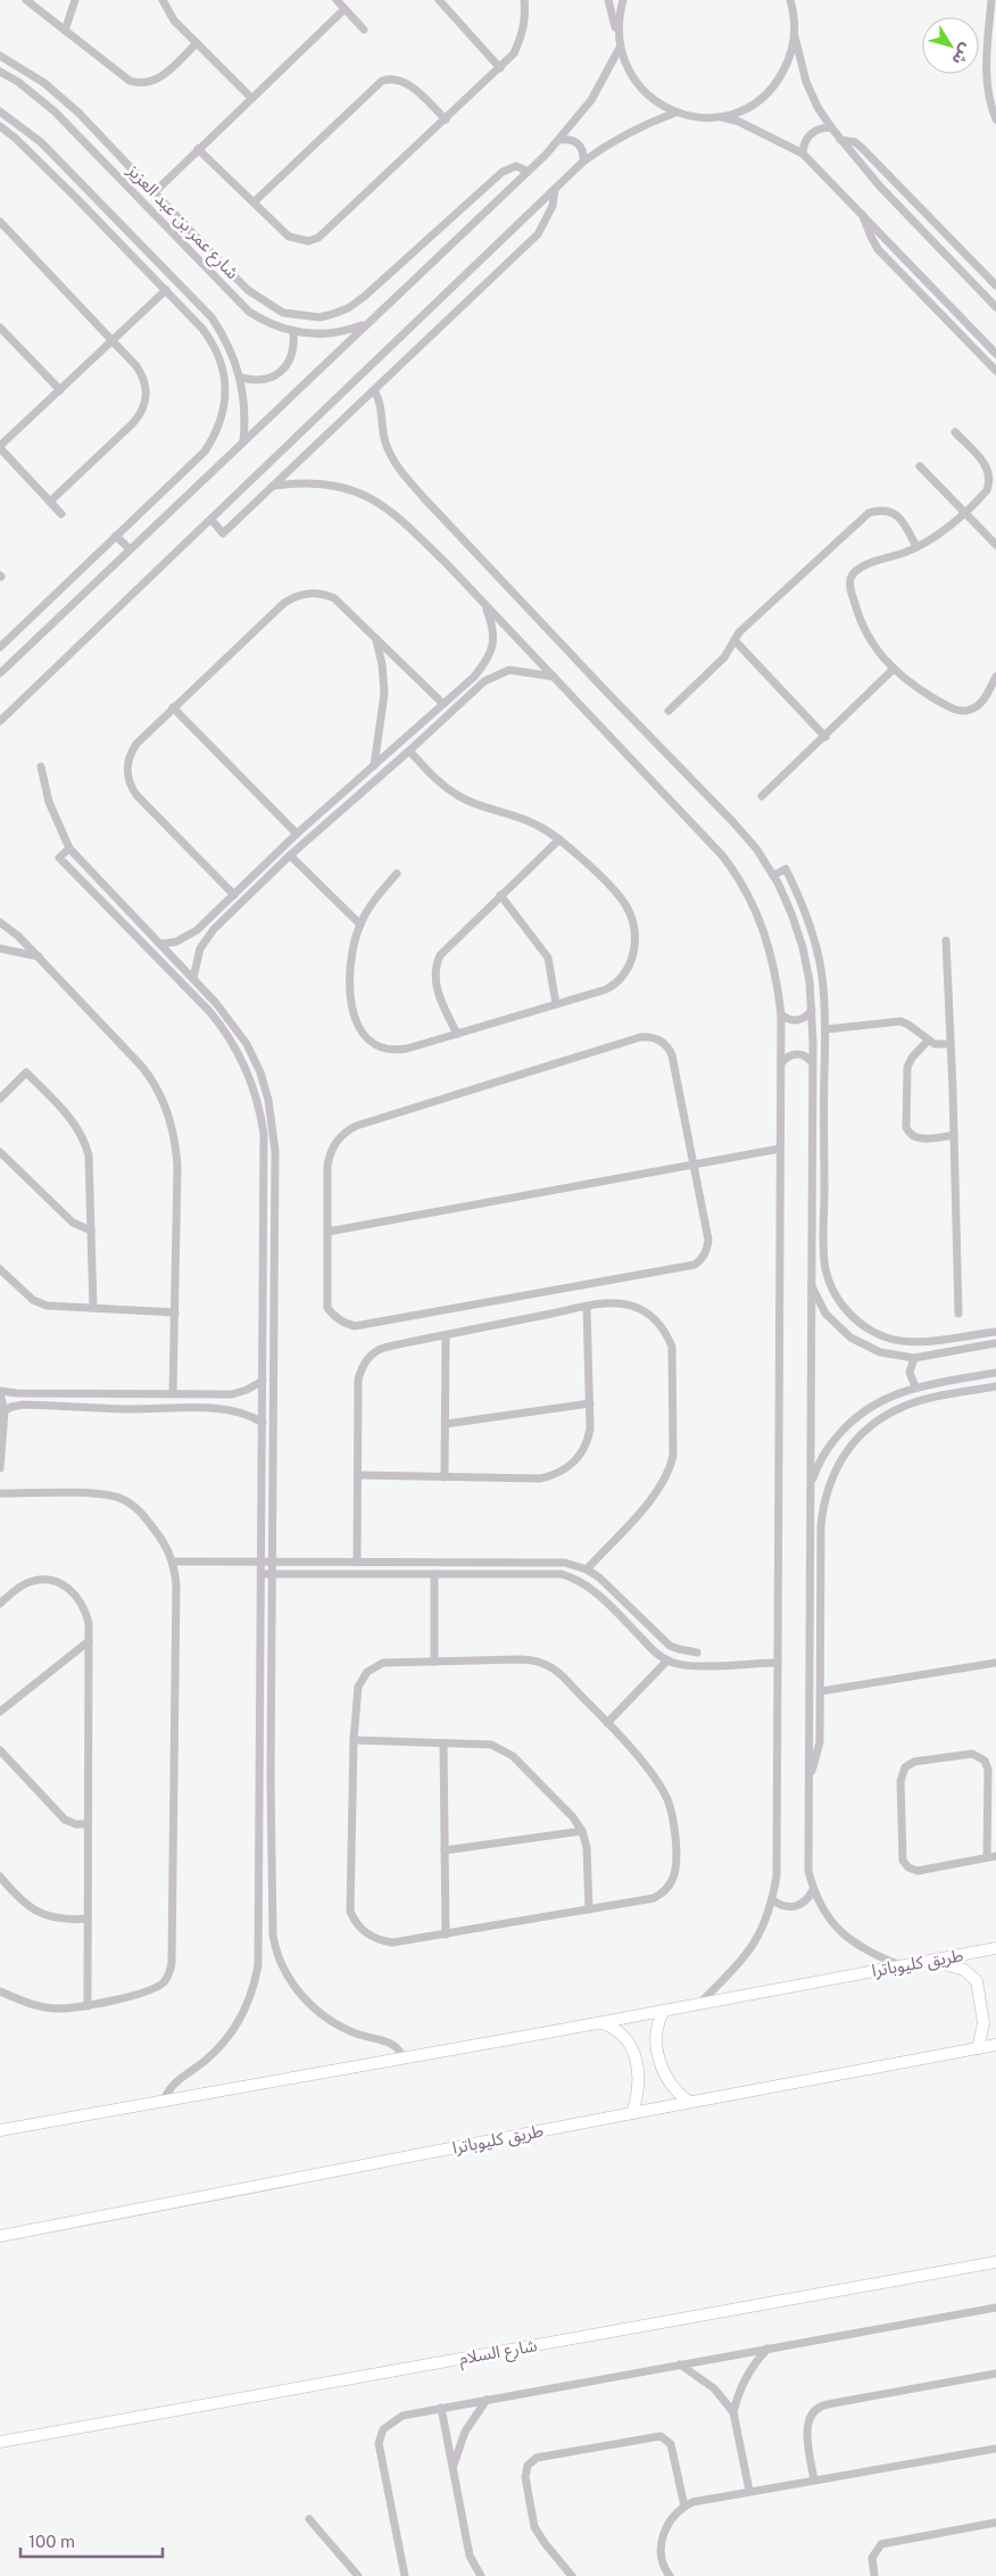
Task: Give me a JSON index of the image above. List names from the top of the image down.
{
  "streets": {
    "main road": ["طريق كليوباترا", "شارع السلام"],
    "street": ["شارع عمر بن عبد العزيز"]
  },
  "scale_bar": "100 m",
  "north": "bottom right"
}
